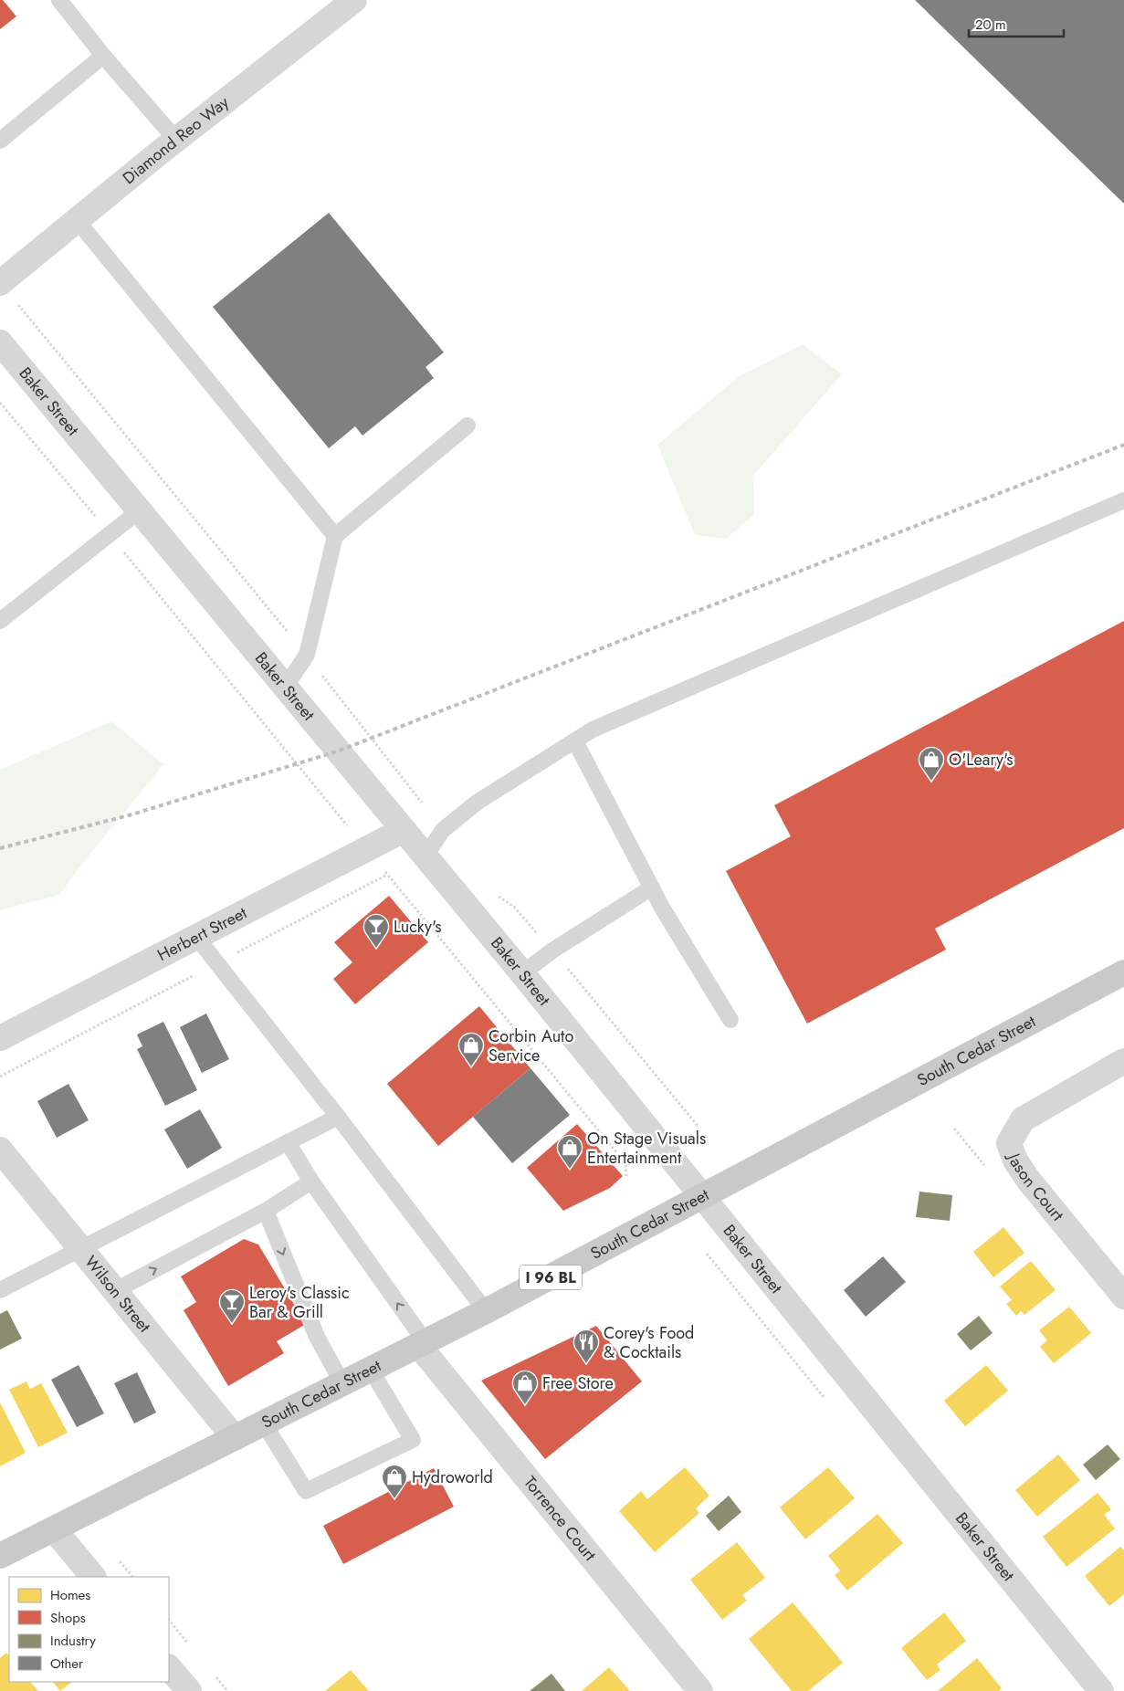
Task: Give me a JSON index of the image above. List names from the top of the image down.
{
  "streets": {
    "main road": ["South Cedar Street", "I 96 BL"],
    "street": [
      "Diamond Reo Way",
      "Baker Street",
      "Herbert Street",
      "Jason Court",
      "Wilson Street",
      "Torrence Court"
    ]
  },
  "crossings": [
    ["Baker Street", "Herbert Street"],
    ["Baker Street", "South Cedar Street"],
    ["South Cedar Street", "Wilson Street"],
    ["South Cedar Street", "Torrence Court"]
  ],
  "places": {
    "shop": [
      "O'Leary's",
      "Corbin Auto Service",
      "On Stage Visuals Entertainment",
      "Free Store",
      "Hydroworld"
    ],
    "bar": ["Lucky's", "Leroy's Classic Bar & Grill"],
    "restaurant": ["Corey's Food & Cocktails"]
  },
  "legend": [
    "Homes",
    "Shops",
    "Industry",
    "Other"
  ],
  "scale_bar": "20 m"
}
